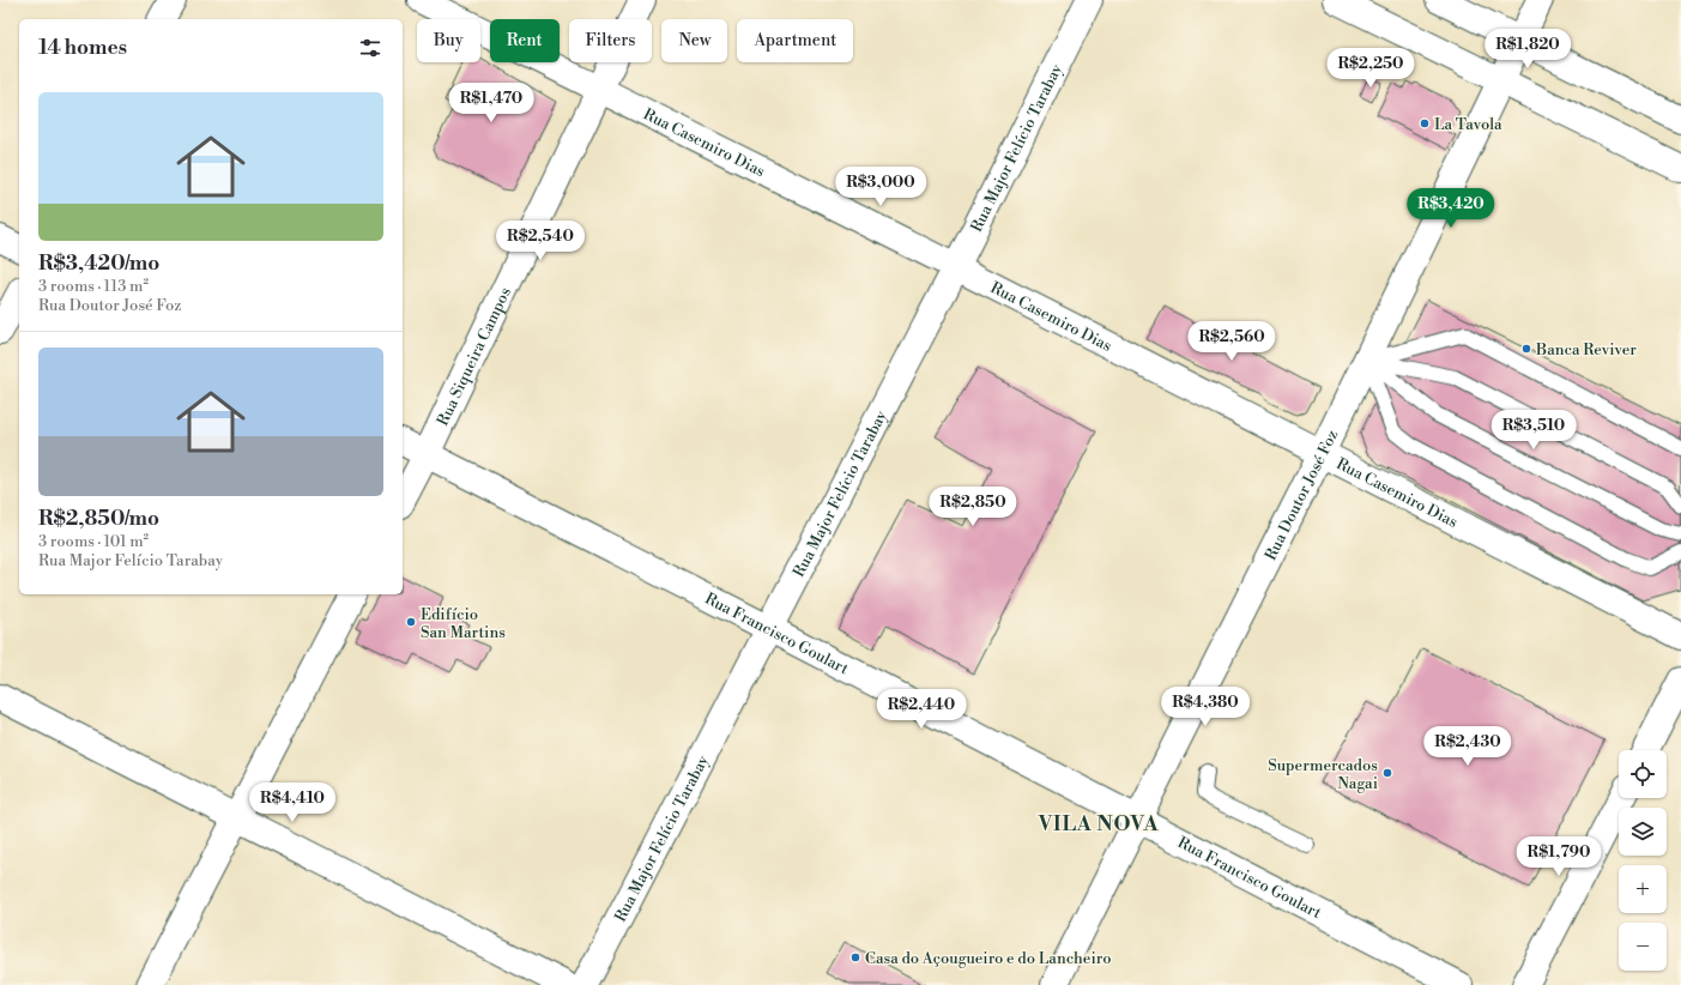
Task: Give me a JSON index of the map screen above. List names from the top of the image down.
{
  "streets": {
    "street": [
      "Rua Casemiro Dias",
      "Rua Major Felício Tarabay",
      "Rua Siqueira Campos",
      "Rua Doutor José Foz",
      "Rua Francisco Goulart"
    ]
  },
  "crossings": [
    ["Rua Casemiro Dias", "Rua Major Felício Tarabay"],
    ["Rua Casemiro Dias", "Rua Siqueira Campos"],
    ["Rua Casemiro Dias", "Rua Doutor José Foz"],
    ["Rua Major Felício Tarabay", "Rua Francisco Goulart"],
    ["Rua Siqueira Campos", "Rua Francisco Goulart"],
    ["Rua Doutor José Foz", "Rua Francisco Goulart"]
  ],
  "districts": ["VILA NOVA"],
  "places": [
    "La Tavola",
    "Banca Reviver",
    "Edifício San Martins",
    "Supermercados Nagai",
    "Casa do Açougueiro e do Lancheiro"
  ],
  "page": {
    "chip": [
      "Buy",
      "Rent",
      "Filters",
      "New",
      "Apartment"
    ],
    "heading": "14 homes",
    "price": [
      "R$1,820",
      "R$2,250",
      "R$1,470",
      "R$3,000",
      "R$3,420",
      "R$2,540",
      "R$2,560",
      "R$3,510",
      "R$2,850",
      "R$4,380",
      "R$2,440",
      "R$2,430",
      "R$4,410",
      "R$1,790"
    ],
    "list": [
      {
        "name": "R$3,420/mo",
        "note": "3 rooms · 113 m² · Rua Doutor José Foz"
      },
      {
        "name": "R$2,850/mo",
        "note": "3 rooms · 101 m² · Rua Major Felício Tarabay"
      }
    ],
    "map_buttons": ["+", "−"]
  }
}
